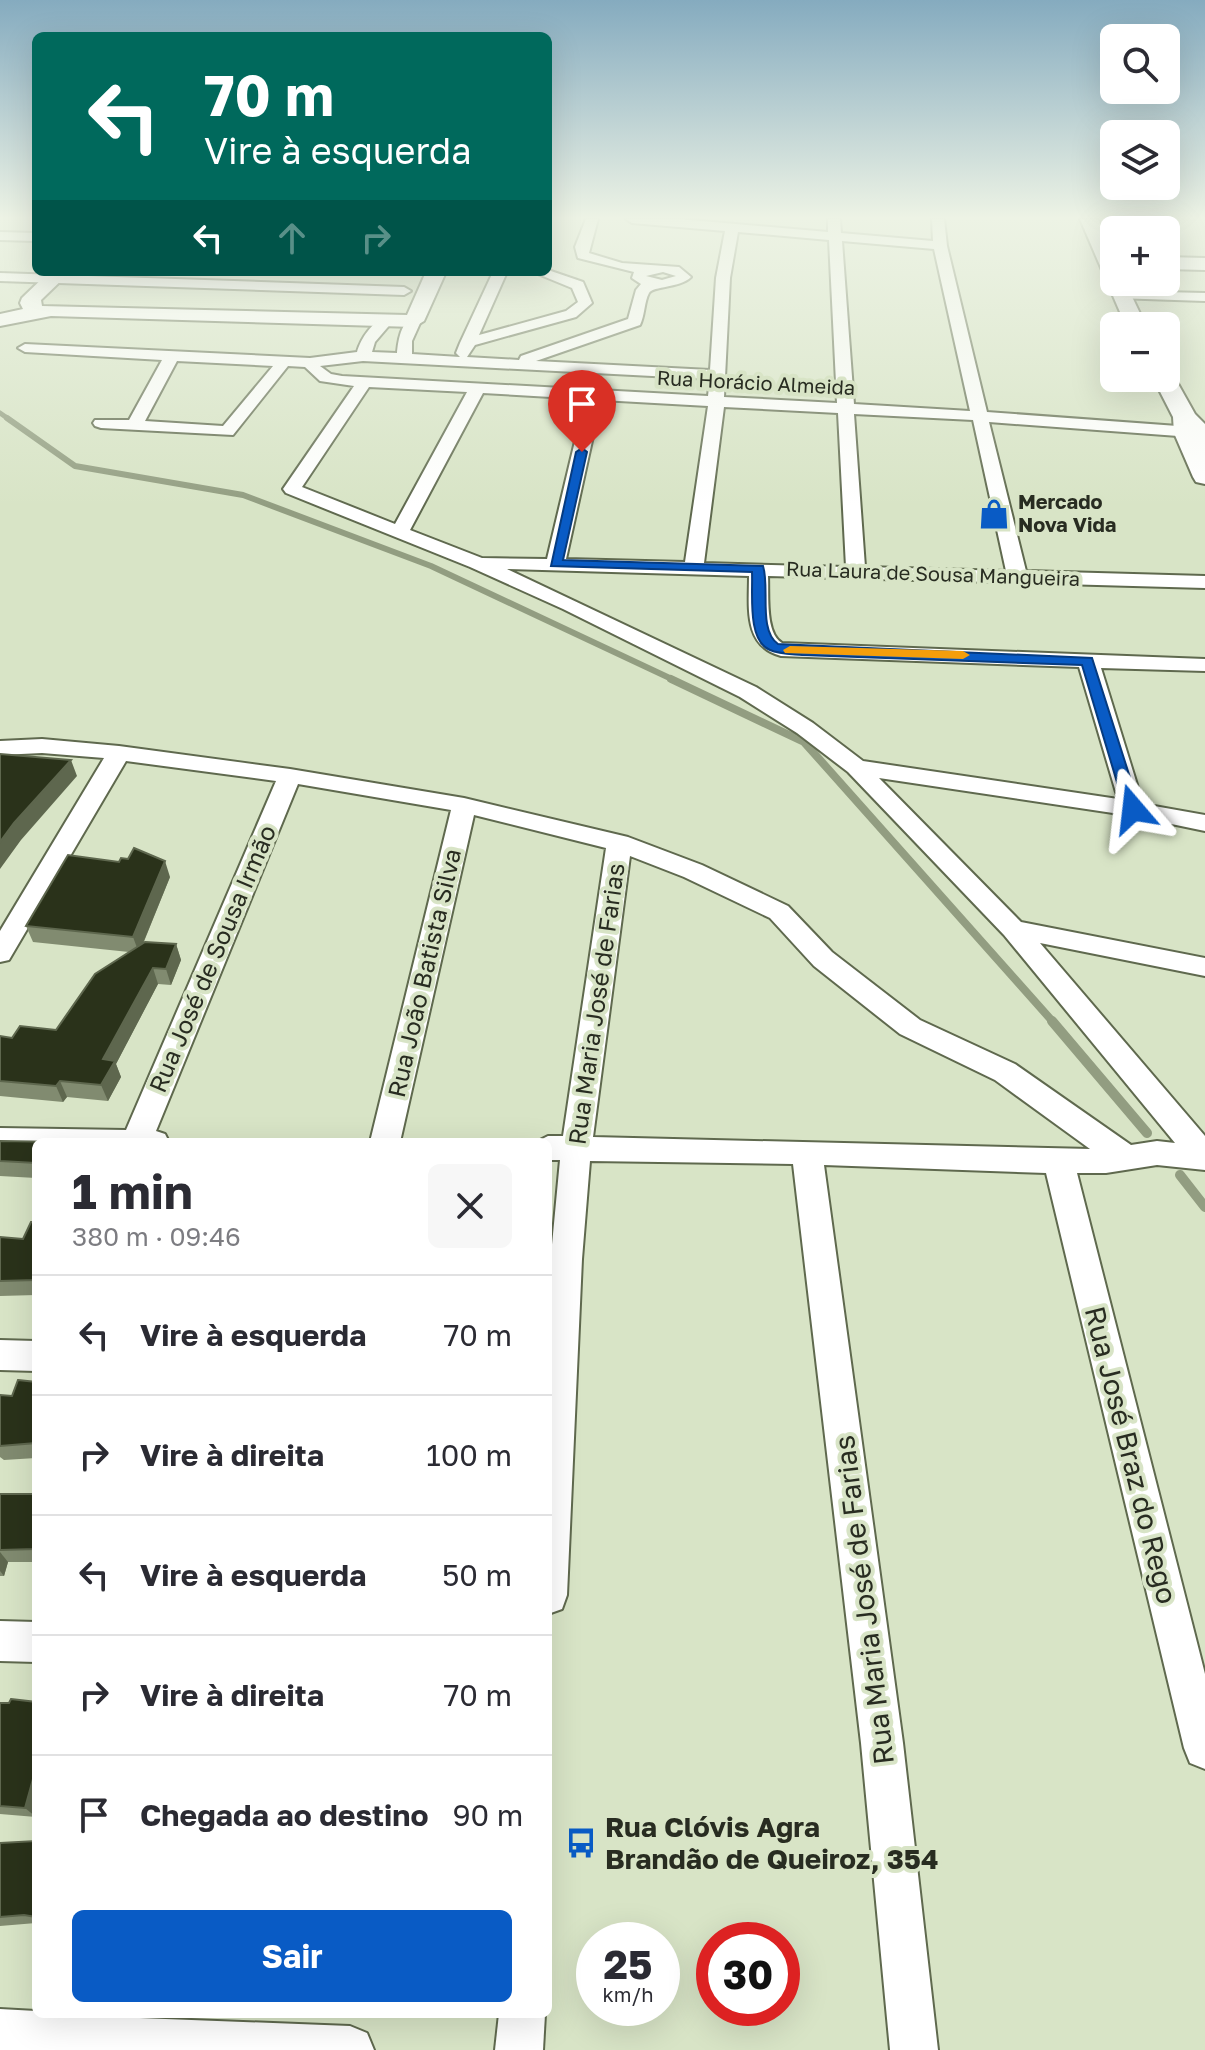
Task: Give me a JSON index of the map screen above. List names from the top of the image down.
{
  "streets": {
    "street": [
      "Rua Horácio Almeida",
      "Rua Laura de Sousa Mangueira",
      "Rua José de Sousa Irmão",
      "Rua João Batista Silva",
      "Rua Maria José de Farias",
      "Rua José Braz do Rego"
    ]
  },
  "crossings": [
    ["Rua Horácio Almeida", "Rua Laura de Sousa Mangueira"]
  ],
  "places": {
    "shop": ["Mercado Nova Vida"],
    "bus stop": ["Rua Clóvis Agra Brandão de Queiroz, 354"]
  },
  "page": {
    "map_buttons": ["+", "−"],
    "turn": ["70 m", "Vire à esquerda"],
    "heading": ["1 min", "380 m · 09:46"],
    "list": [
      {
        "name": "Vire à esquerda",
        "value": "70 m"
      },
      {
        "name": "Vire à direita",
        "value": "100 m"
      },
      {
        "name": "Vire à esquerda",
        "value": "50 m"
      },
      {
        "name": "Vire à direita",
        "value": "70 m"
      },
      {
        "name": "Chegada ao destino",
        "value": "90 m"
      }
    ],
    "buttons": "Sair",
    "speed": "25 km/h",
    "limit": "30"
  }
}
